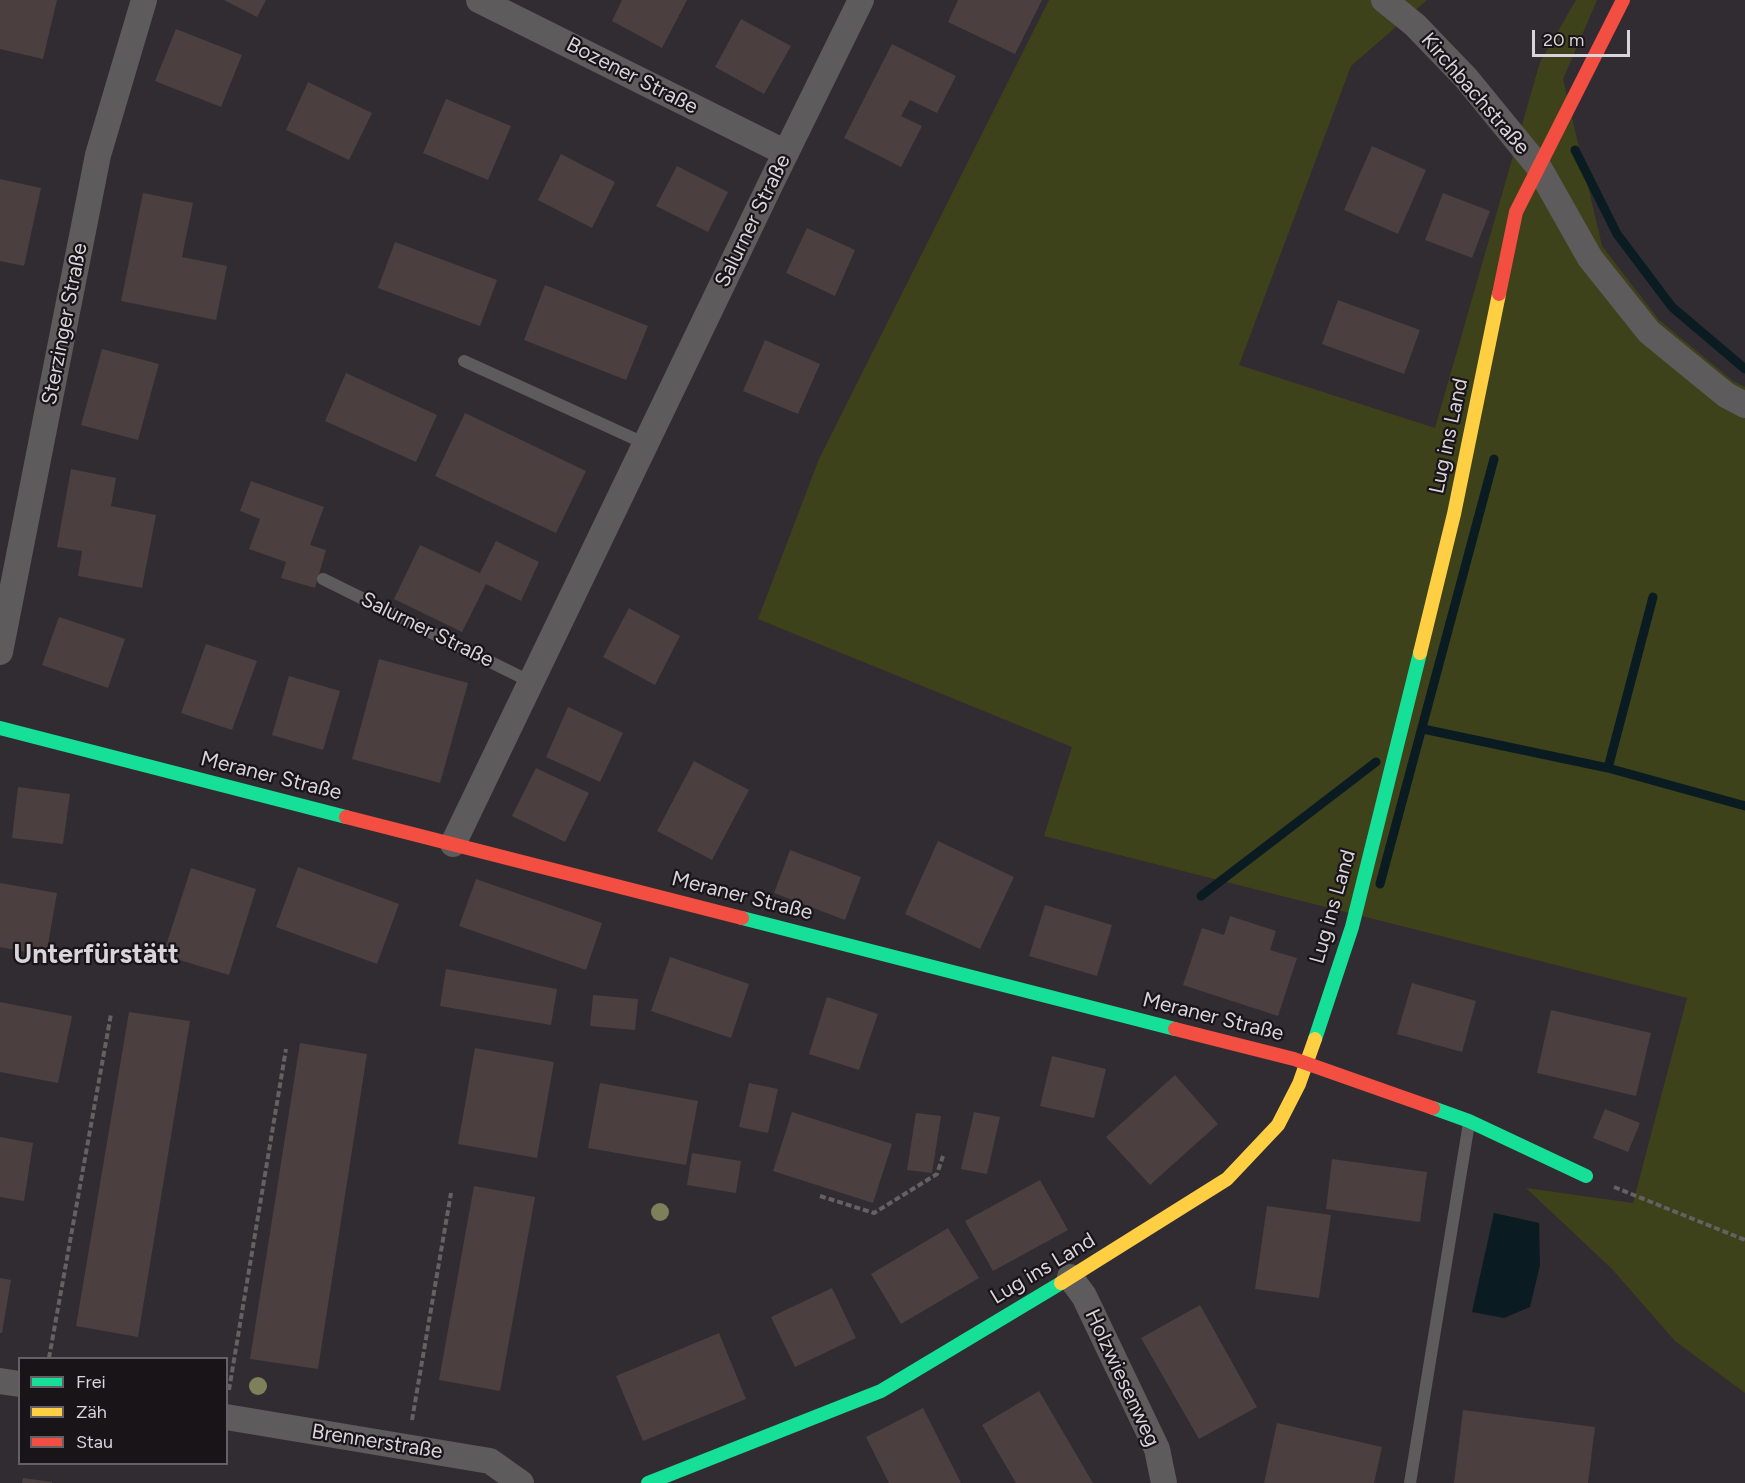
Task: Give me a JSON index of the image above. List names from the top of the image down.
{
  "streets": {
    "street": [
      "Bozener Straße",
      "Kirchbachstraße",
      "Salurner Straße",
      "Sterzinger Straße",
      "Lug ins Land",
      "Meraner Straße",
      "Holzwiesenweg",
      "Brennerstraße"
    ]
  },
  "crossings": [
    ["Bozener Straße", "Salurner Straße"],
    ["Kirchbachstraße", "Lug ins Land"],
    ["Salurner Straße", "Meraner Straße"],
    ["Lug ins Land", "Meraner Straße"],
    ["Lug ins Land", "Holzwiesenweg"]
  ],
  "districts": ["Unterfürstätt"],
  "legend": ["Frei", "Zäh", "Stau"],
  "scale_bar": "20 m"
}
